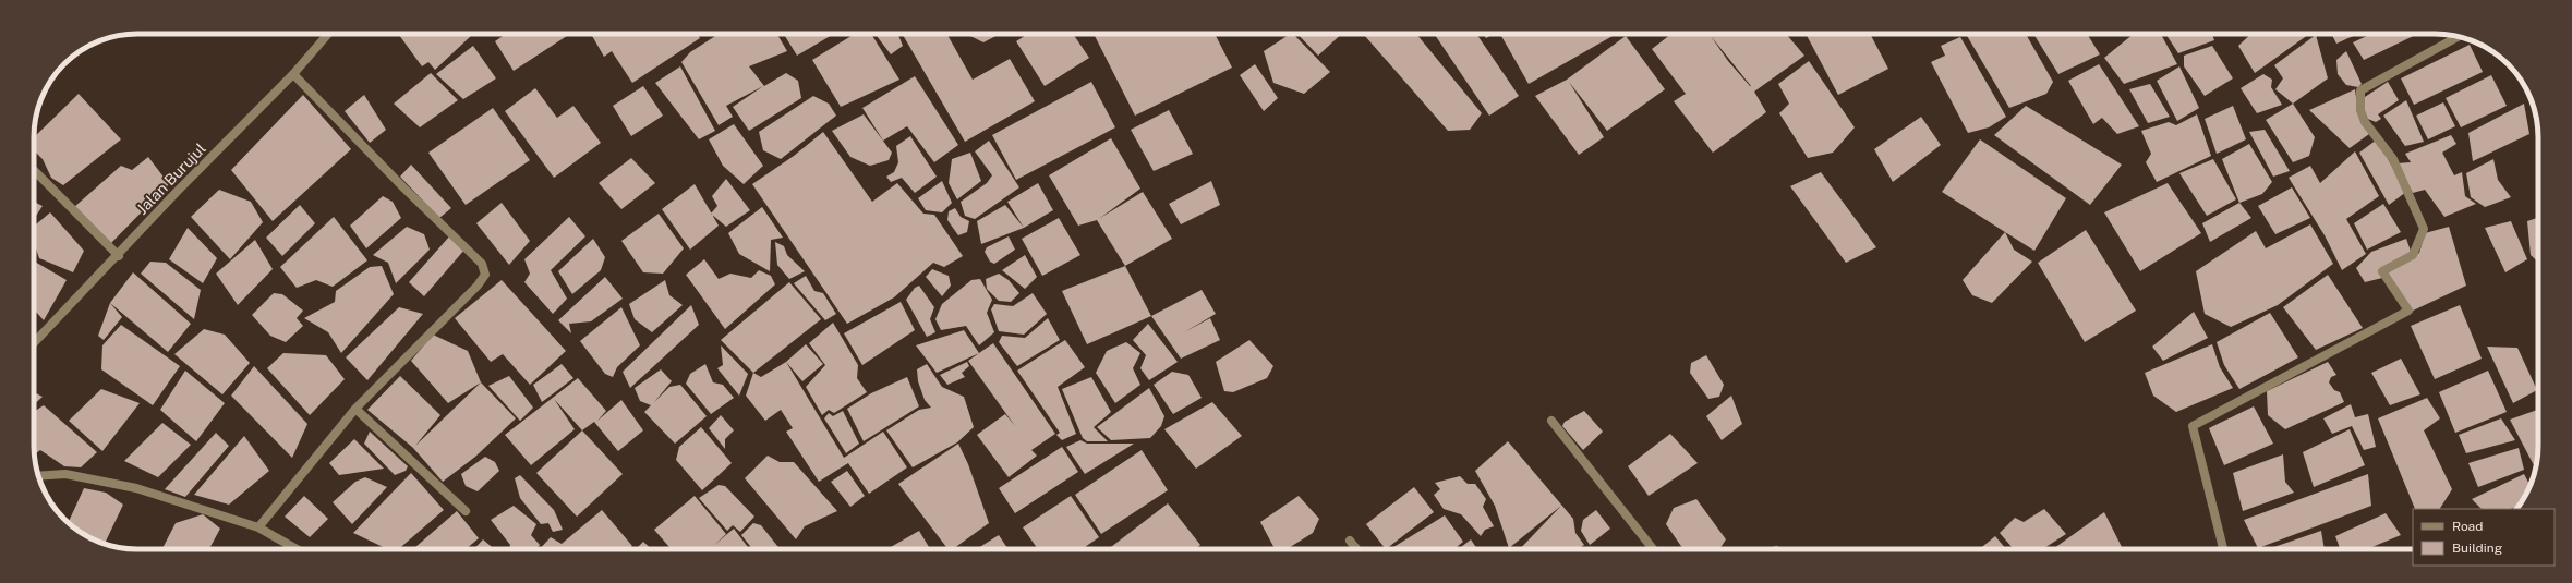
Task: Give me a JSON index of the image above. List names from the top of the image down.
{
  "streets": {
    "street": ["Jalan Burujul"]
  },
  "legend": ["Road", "Building"]
}
